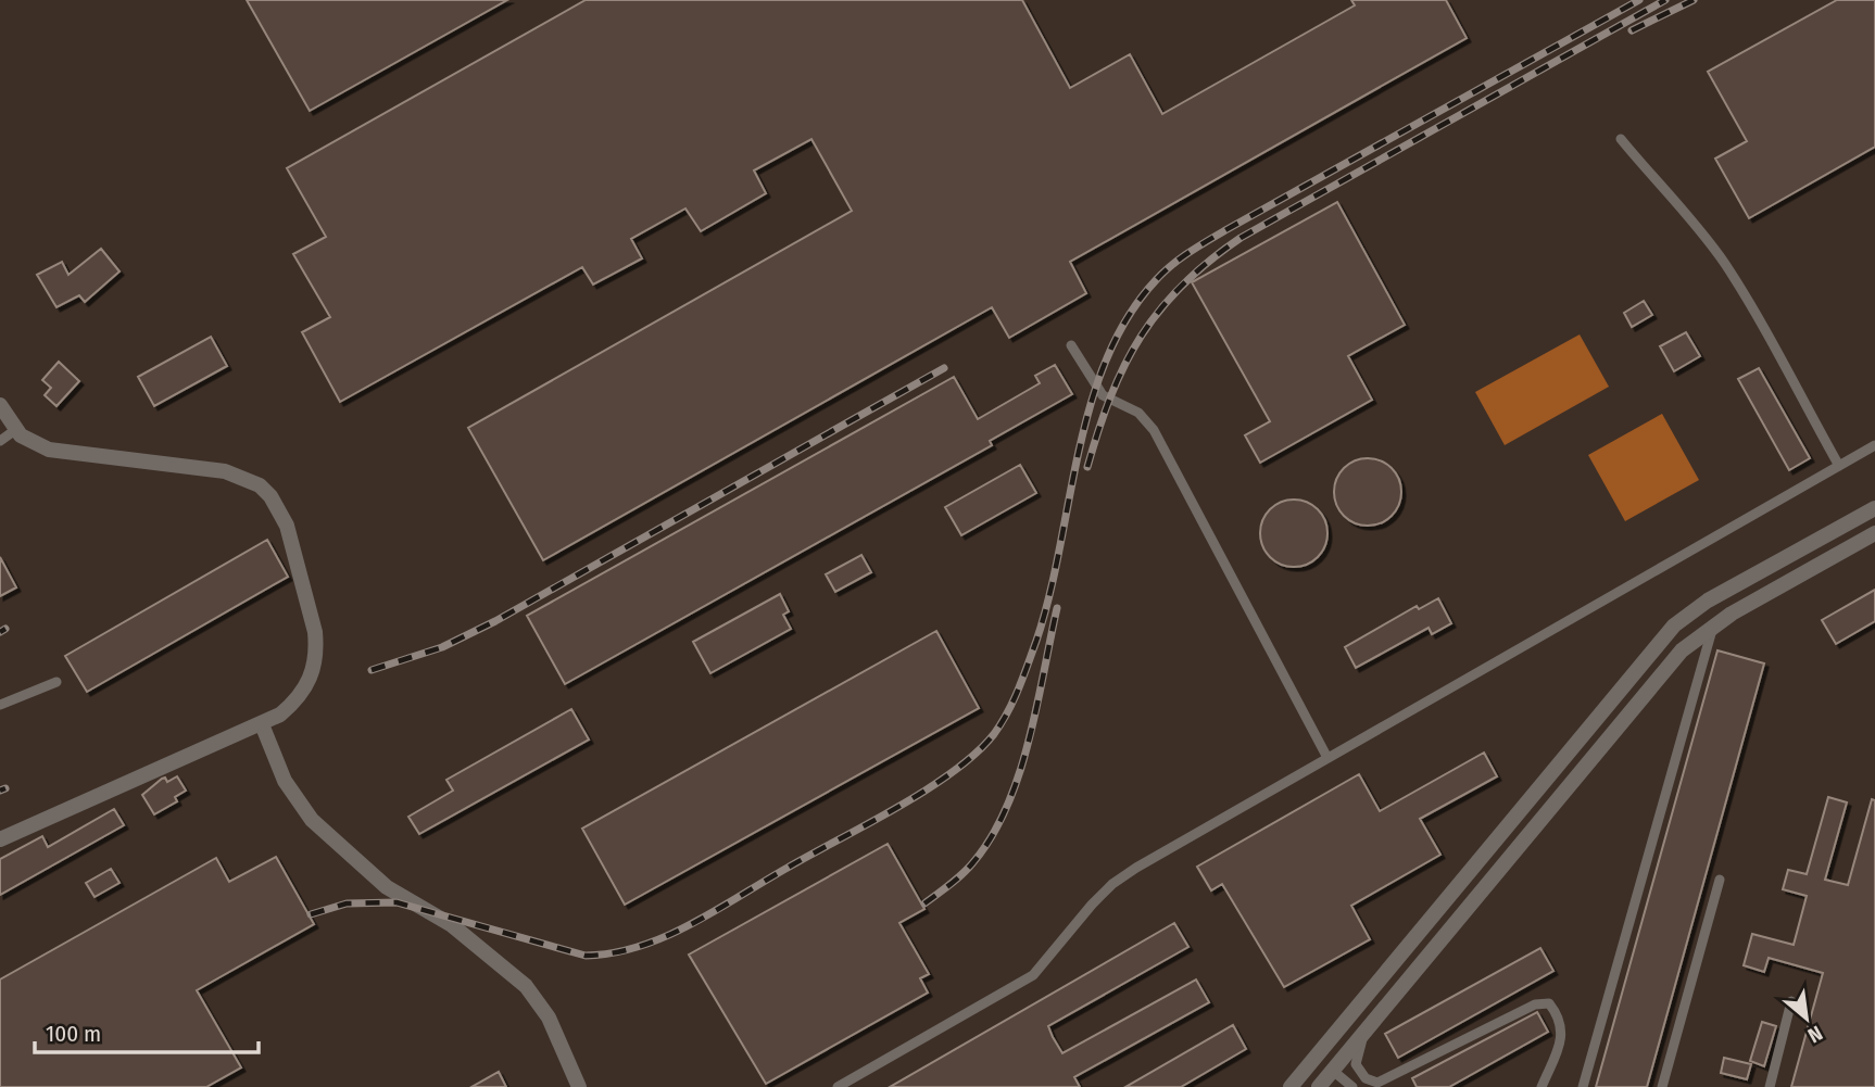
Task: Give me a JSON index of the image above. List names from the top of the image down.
{
  "scale_bar": "100 m",
  "north": "bottom right"
}
